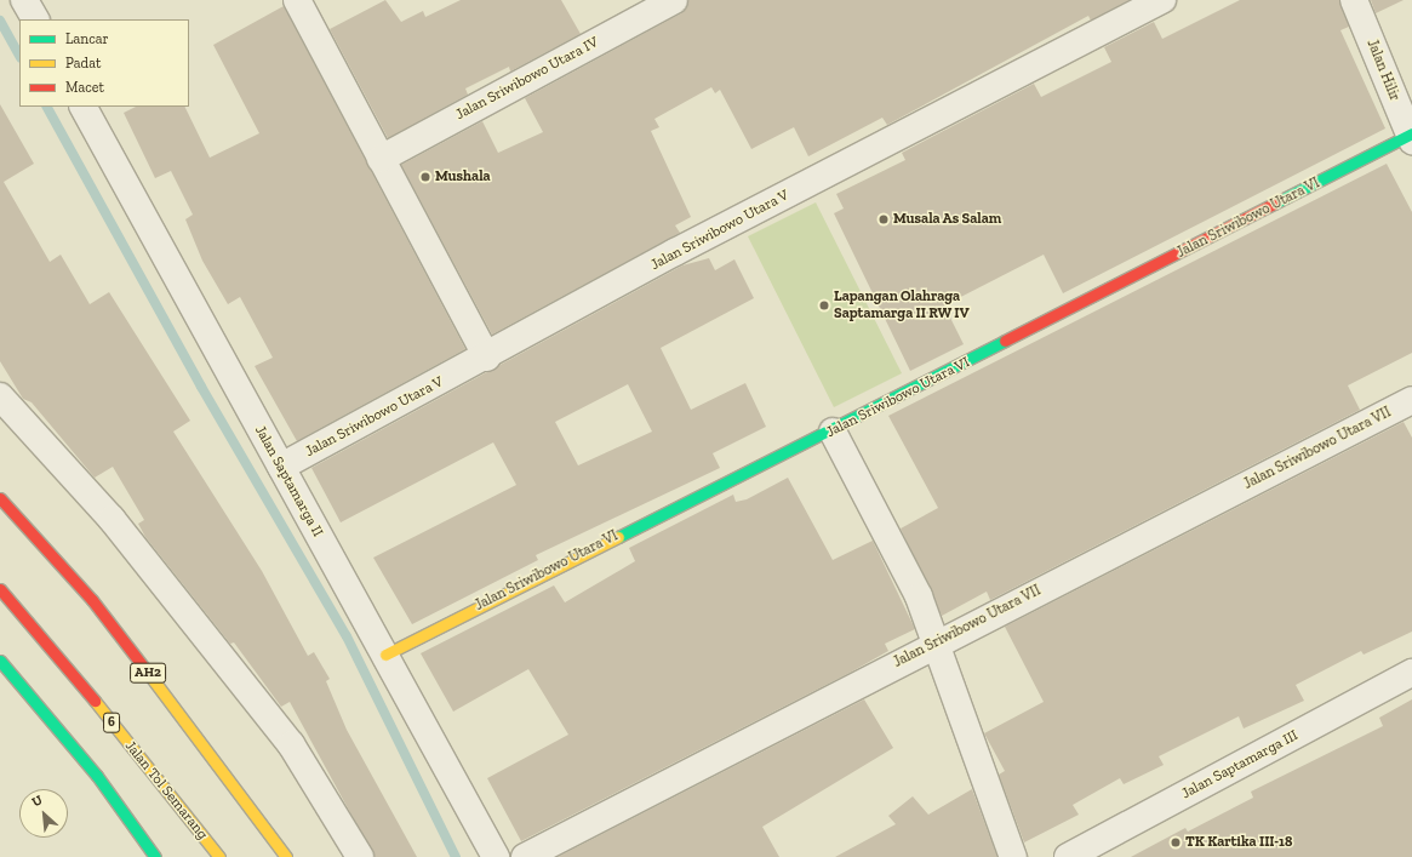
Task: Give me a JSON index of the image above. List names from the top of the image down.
{
  "streets": {
    "main road": [
      "Jalan Sriwibowo Utara VI",
      "AH2",
      "6",
      "Jalan Tol Semarang"
    ],
    "street": [
      "Jalan Hilir",
      "Jalan Sriwibowo Utara IV",
      "Jalan Sriwibowo Utara V",
      "Jalan Sriwibowo Utara VII",
      "Jalan Saptamarga II",
      "Jalan Saptamarga III"
    ]
  },
  "crossings": [
    ["Jalan Hilir", "Jalan Sriwibowo Utara VI"],
    ["Jalan Sriwibowo Utara VI", "Jalan Saptamarga II"],
    ["Jalan Sriwibowo Utara V", "Jalan Saptamarga II"]
  ],
  "places": [
    "Mushala",
    "Musala As Salam",
    "Lapangan Olahraga Saptamarga II RW IV",
    "TK Kartika III-18"
  ],
  "legend": ["Lancar", "Padat", "Macet"],
  "north": "top left"
}
